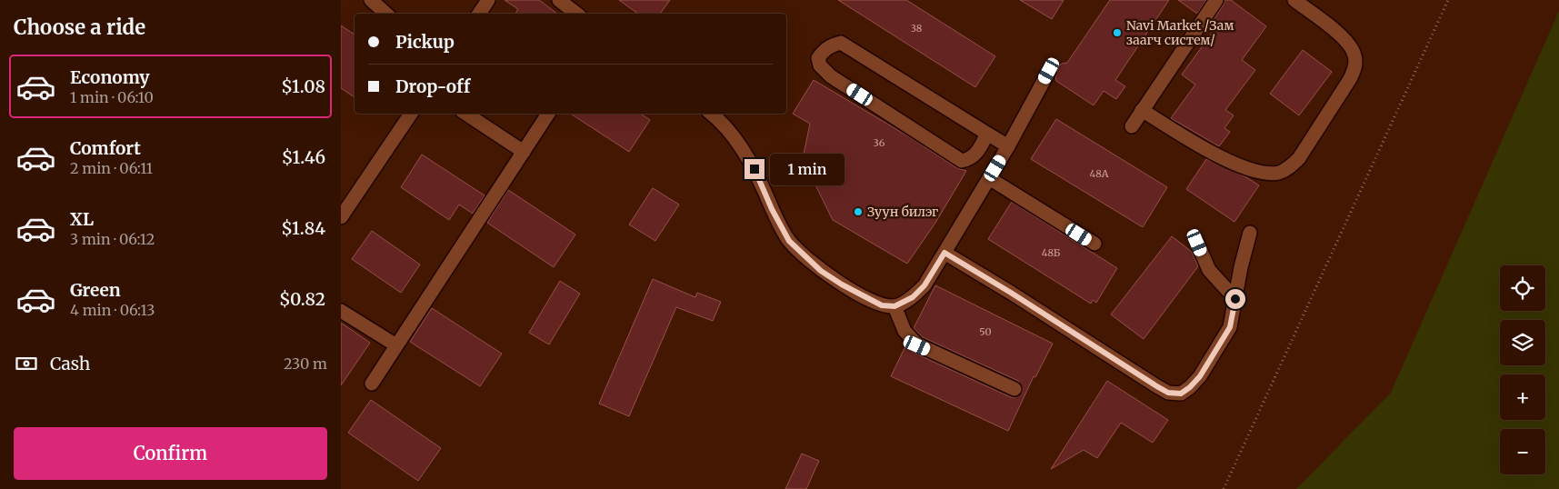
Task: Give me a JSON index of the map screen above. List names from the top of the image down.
{
  "places": ["Navi Market /Зам заагч систем/", "Зуун билэг"],
  "house_numbers": [
    "38",
    "36",
    "48А",
    "48Б",
    "50"
  ],
  "page": {
    "heading": "Choose a ride",
    "banner": ["Pickup", "Drop-off"],
    "list": [
      {
        "name": "Economy",
        "note": "1 min · 06:10",
        "value": "$1.08"
      },
      {
        "name": "Comfort",
        "note": "2 min · 06:11",
        "value": "$1.46"
      },
      {
        "name": "XL",
        "note": "3 min · 06:12",
        "value": "$1.84"
      },
      {
        "name": "Green",
        "note": "4 min · 06:13",
        "value": "$0.82"
      }
    ],
    "bubble": "1 min",
    "map_buttons": ["+", "−"],
    "pay": ["Cash", "230 m"],
    "buttons": "Confirm"
  }
}
